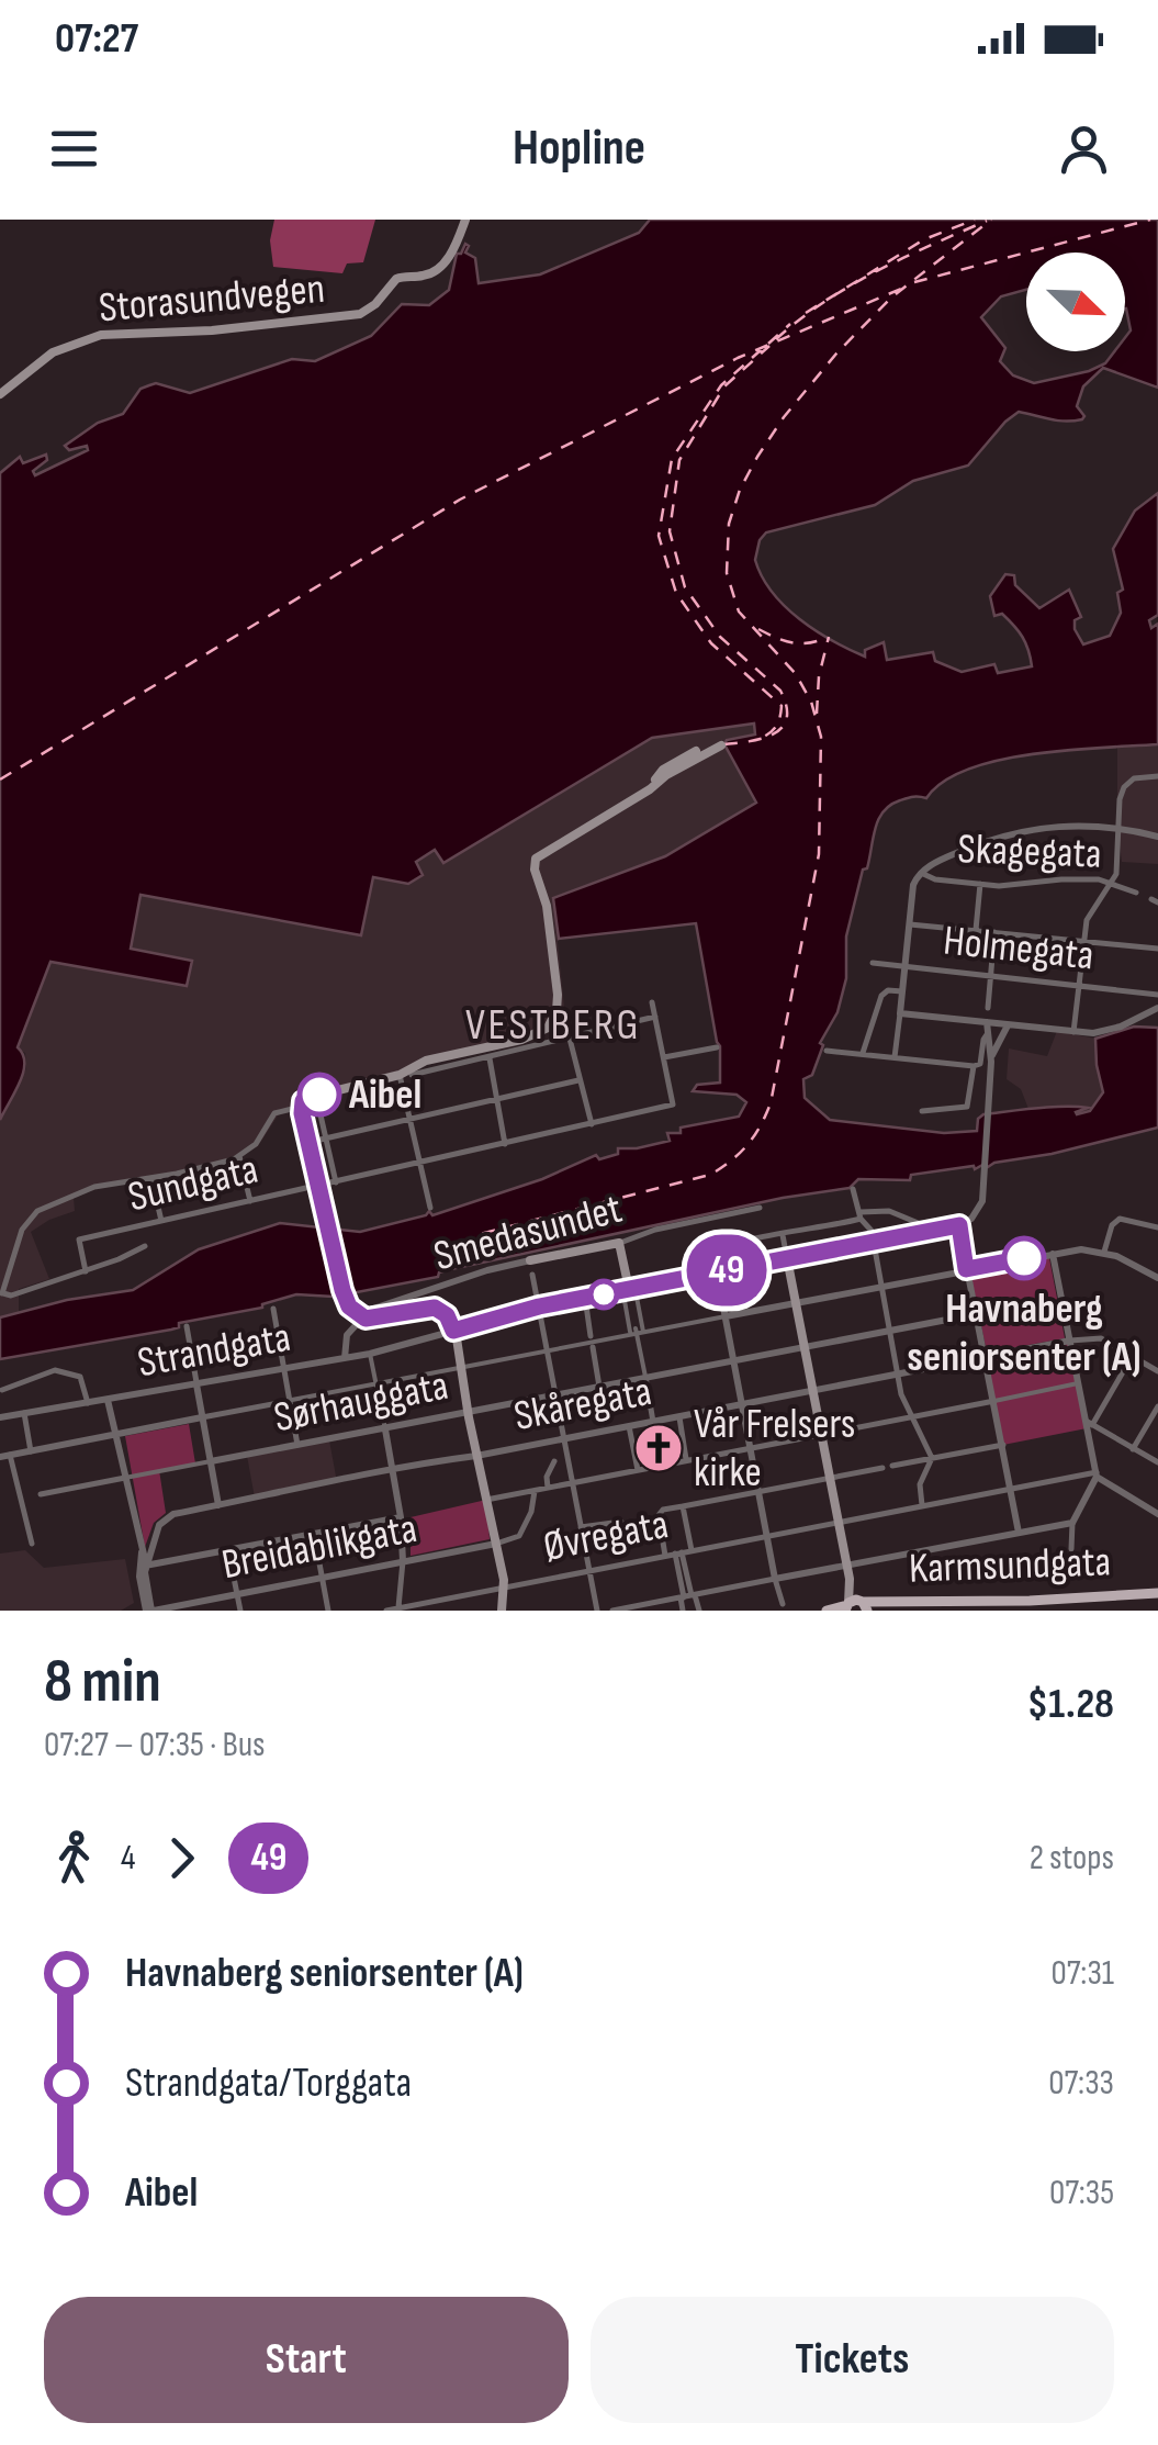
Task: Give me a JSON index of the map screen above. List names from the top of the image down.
{
  "streets": {
    "main road": [
      "Storasundvegen",
      "Smedasundet",
      "Strandgata",
      "Karmsundgata"
    ],
    "street": [
      "Skagegata",
      "Holmegata",
      "Sundgata",
      "Sørhauggata",
      "Skåregata",
      "Øvregata",
      "Breidablikgata"
    ]
  },
  "crossings": [
    ["Smedasundet", "Strandgata"]
  ],
  "districts": ["VESTBERG"],
  "places": {
    "other": ["Aibel", "Havnaberg seniorsenter (A)"],
    "church": ["Vår Frelsers kirke"]
  },
  "lines": ["bus line 49"],
  "north": "bottom right",
  "page": {
    "status": "07:27",
    "header": "Hopline",
    "on_map": "49",
    "heading": ["8 min", "07:27 – 07:35 · Bus", "$1.28"],
    "legs": ["4", "49", "2 stops"],
    "list": [
      {
        "name": "Havnaberg seniorsenter (A)",
        "value": "07:31"
      },
      {
        "name": "Strandgata/Torggata",
        "value": "07:33"
      },
      {
        "name": "Aibel",
        "value": "07:35"
      }
    ],
    "buttons": ["Start", "Tickets"]
  }
}
